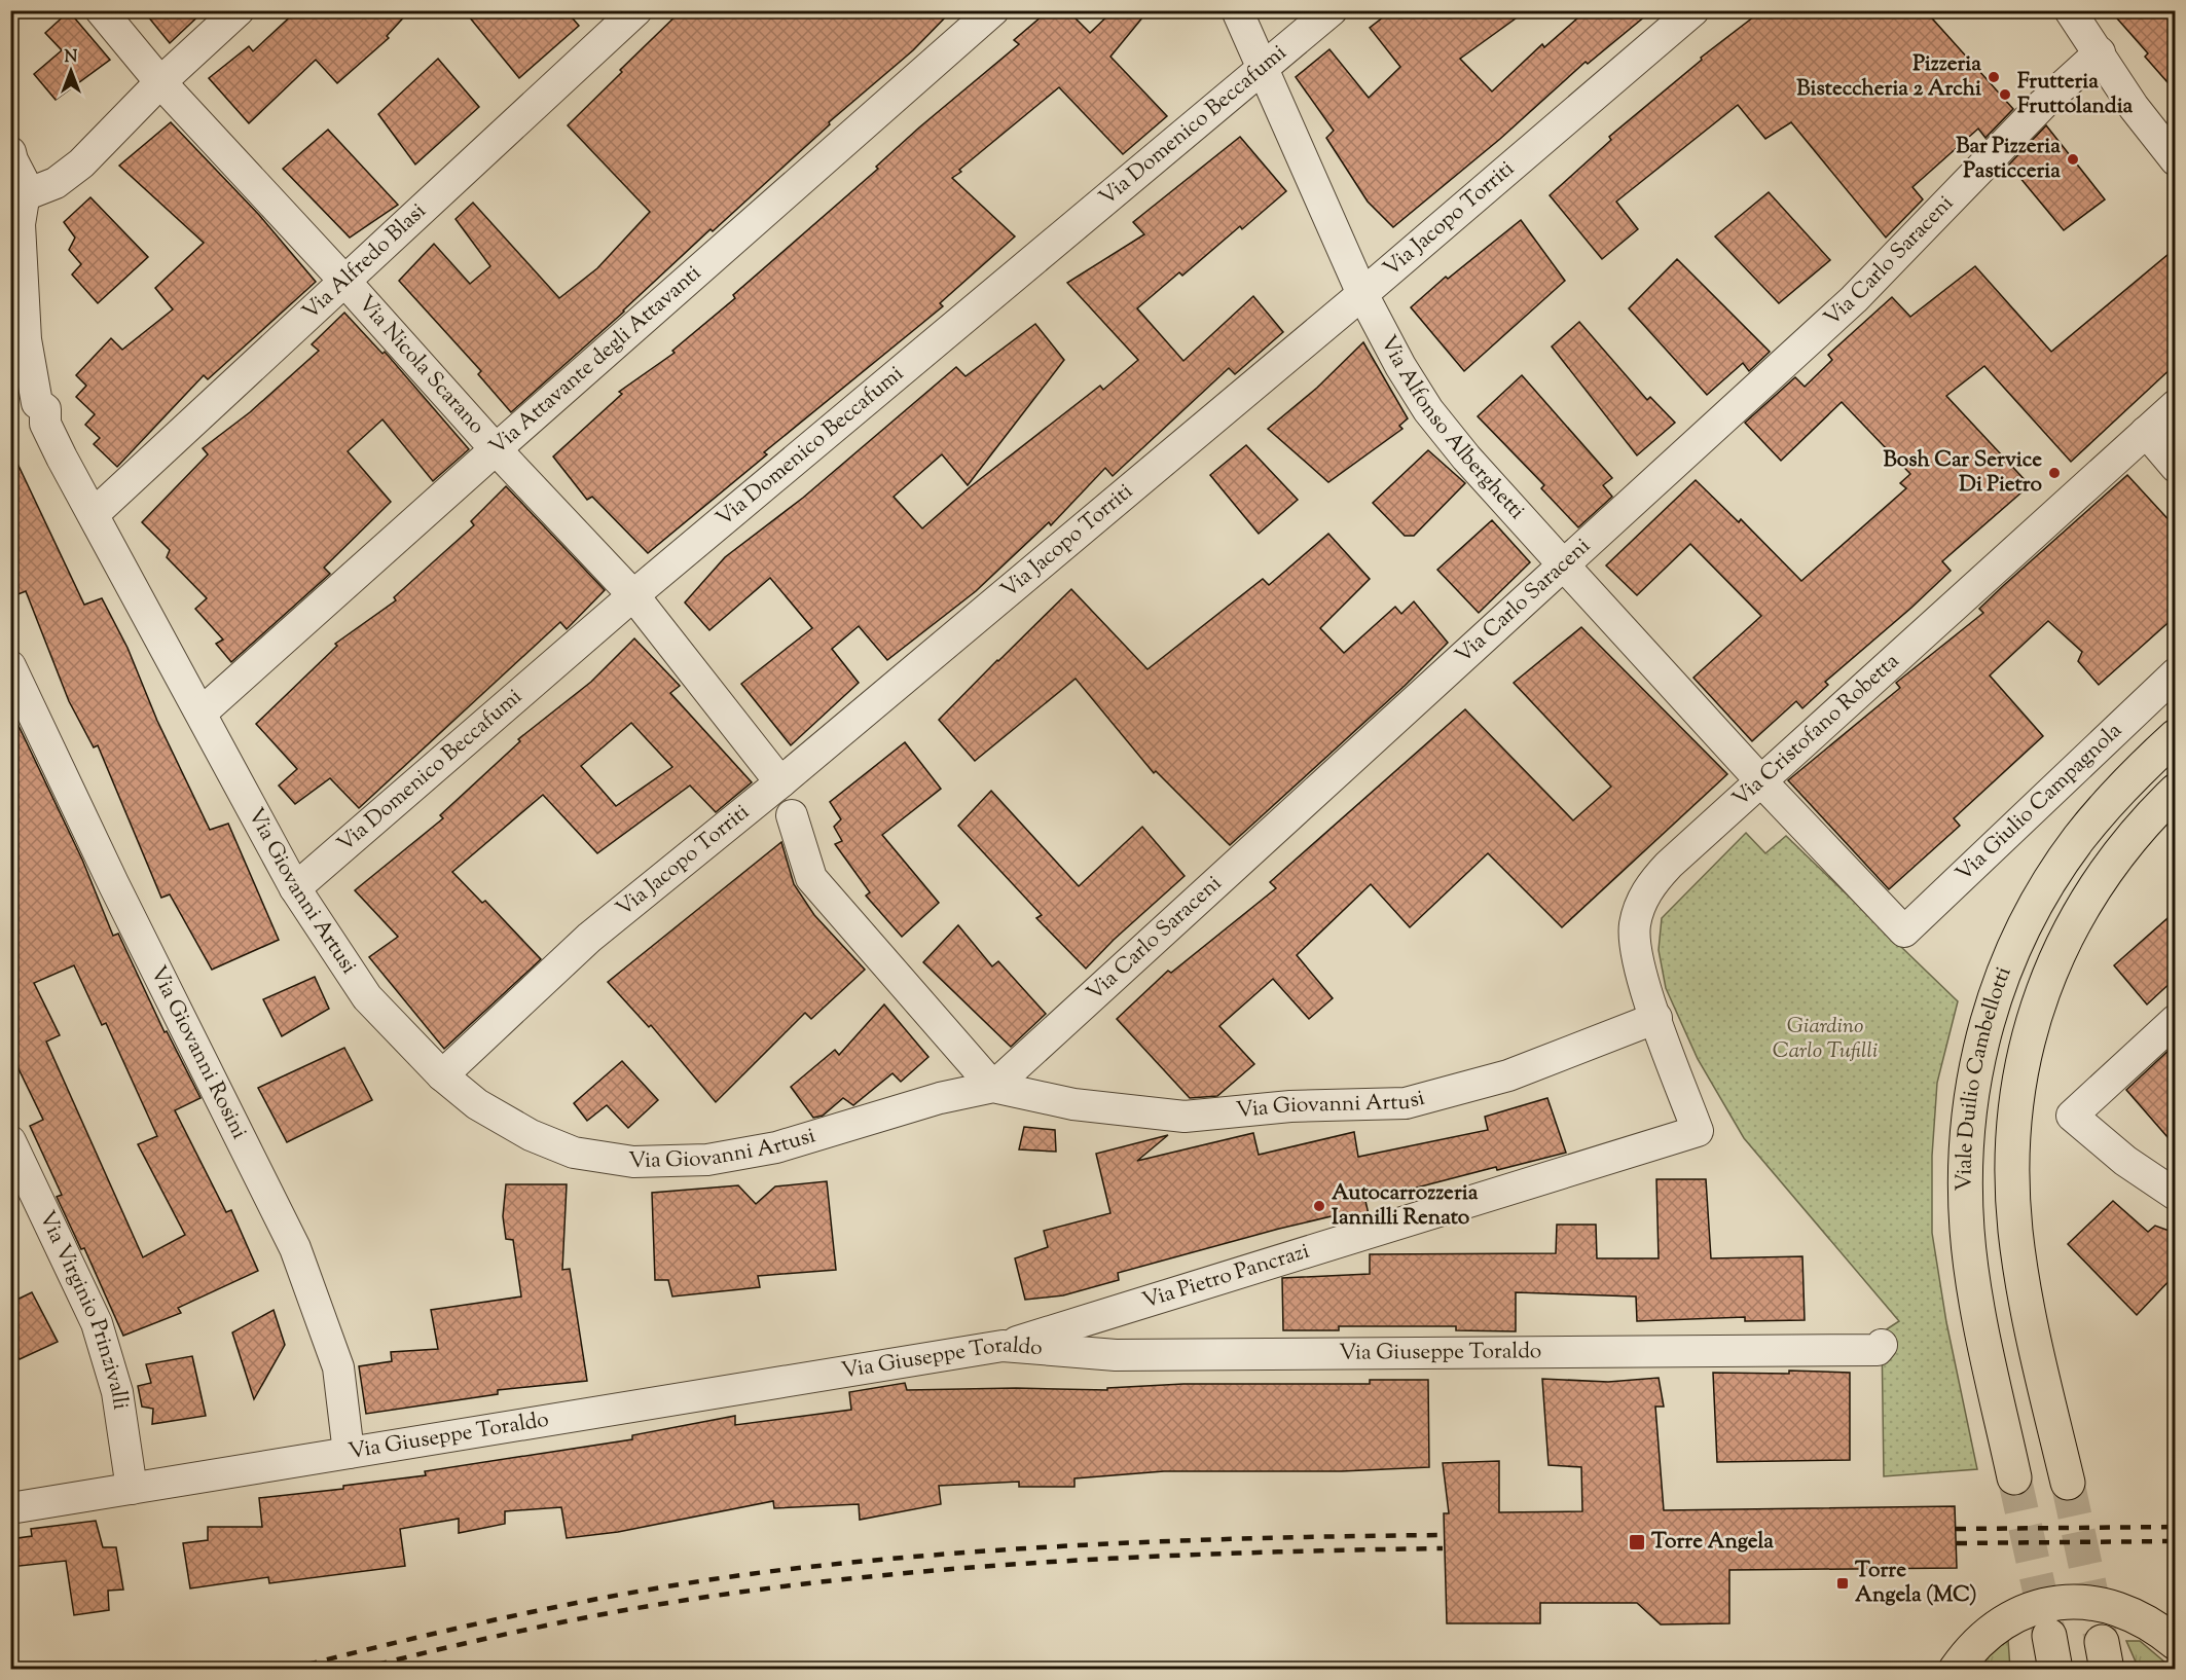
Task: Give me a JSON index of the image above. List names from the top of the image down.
{
  "streets": {
    "main road": ["Viale Duilio Cambellotti"],
    "street": [
      "Via Domenico Beccafumi",
      "Via Jacopo Torriti",
      "Via Carlo Saraceni",
      "Via Alfredo Blasi",
      "Via Attavante degli Attavanti",
      "Via Nicola Scarano",
      "Via Alfonso Alberghetti",
      "Via Cristofano Robetta",
      "Via Giulio Campagnola",
      "Via Giovanni Artusi",
      "Via Giovanni Rosini",
      "Via Pietro Pancrazi",
      "Via Virginio Prinzivalli",
      "Via Giuseppe Toraldo"
    ]
  },
  "crossings": [
    ["Via Domenico Beccafumi", "Via Nicola Scarano"],
    ["Via Domenico Beccafumi", "Via Alfonso Alberghetti"],
    ["Via Domenico Beccafumi", "Via Giovanni Artusi"],
    ["Via Jacopo Torriti", "Via Nicola Scarano"],
    ["Via Jacopo Torriti", "Via Alfonso Alberghetti"],
    ["Via Jacopo Torriti", "Via Giovanni Artusi"],
    ["Via Carlo Saraceni", "Via Alfonso Alberghetti"],
    ["Via Carlo Saraceni", "Via Giovanni Artusi"],
    ["Via Alfredo Blasi", "Via Nicola Scarano"],
    ["Via Alfredo Blasi", "Via Giovanni Artusi"],
    ["Via Attavante degli Attavanti", "Via Nicola Scarano"],
    ["Via Attavante degli Attavanti", "Via Giovanni Artusi"],
    ["Via Alfonso Alberghetti", "Via Cristofano Robetta"],
    ["Via Alfonso Alberghetti", "Via Giulio Campagnola"],
    ["Via Cristofano Robetta", "Via Giovanni Artusi"],
    ["Via Cristofano Robetta", "Via Pietro Pancrazi"],
    ["Via Giovanni Rosini", "Via Giuseppe Toraldo"],
    ["Via Pietro Pancrazi", "Via Giuseppe Toraldo"],
    ["Via Virginio Prinzivalli", "Via Giuseppe Toraldo"]
  ],
  "parks": ["Giardino Carlo Tufilli"],
  "places": {
    "other": [
      "Pizzeria Bisteccheria 2 Archi",
      "Frutteria Fruttolandia",
      "Bar Pizzeria Pasticceria",
      "Bosh Car Service Di Pietro",
      "Autocarrozzeria Iannilli Renato"
    ],
    "transit": ["Torre Angela", "Torre Angela (MC)"]
  },
  "north": "top"
}
